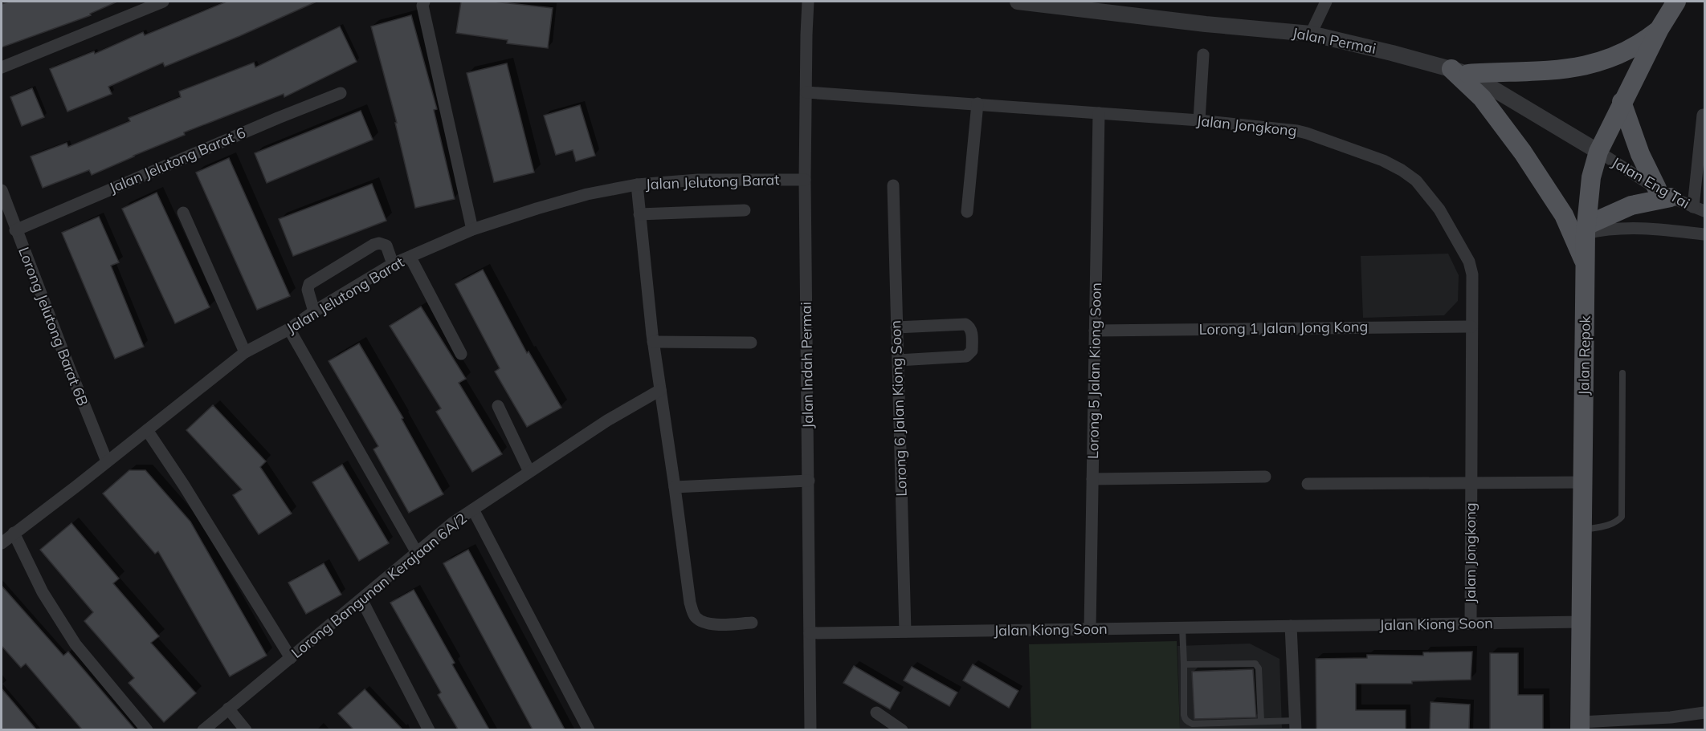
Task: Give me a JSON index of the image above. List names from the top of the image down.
{
  "streets": {
    "main road": ["Jalan Repok"],
    "street": [
      "Jalan Permai",
      "Jalan Jongkong",
      "Jalan Jelutong Barat 6",
      "Jalan Jelutong Barat",
      "Jalan Eng Tai",
      "Lorong Jelutong Barat 6B",
      "Lorong 1 Jalan Jong Kong",
      "Jalan Indah Permai",
      "Lorong 5 Jalan Kiong Soon",
      "Lorong 6 Jalan Kiong Soon",
      "Lorong Bangunan Kerajaan 6A/2",
      "Jalan Kiong Soon"
    ]
  },
  "crossings": [
    ["Jalan Permai", "Jalan Eng Tai"],
    ["Jalan Permai", "Jalan Repok"],
    ["Jalan Jongkong", "Lorong 1 Jalan Jong Kong"],
    ["Jalan Jongkong", "Jalan Repok"],
    ["Jalan Jongkong", "Jalan Indah Permai"],
    ["Jalan Jongkong", "Lorong 5 Jalan Kiong Soon"],
    ["Jalan Jongkong", "Jalan Kiong Soon"],
    ["Jalan Jelutong Barat 6", "Lorong Jelutong Barat 6B"],
    ["Jalan Jelutong Barat", "Lorong Jelutong Barat 6B"],
    ["Jalan Jelutong Barat", "Jalan Indah Permai"],
    ["Jalan Eng Tai", "Jalan Repok"],
    ["Lorong 1 Jalan Jong Kong", "Lorong 5 Jalan Kiong Soon"],
    ["Jalan Repok", "Jalan Kiong Soon"],
    ["Jalan Indah Permai", "Jalan Kiong Soon"],
    ["Lorong 5 Jalan Kiong Soon", "Jalan Kiong Soon"],
    ["Lorong 6 Jalan Kiong Soon", "Jalan Kiong Soon"]
  ]
}
